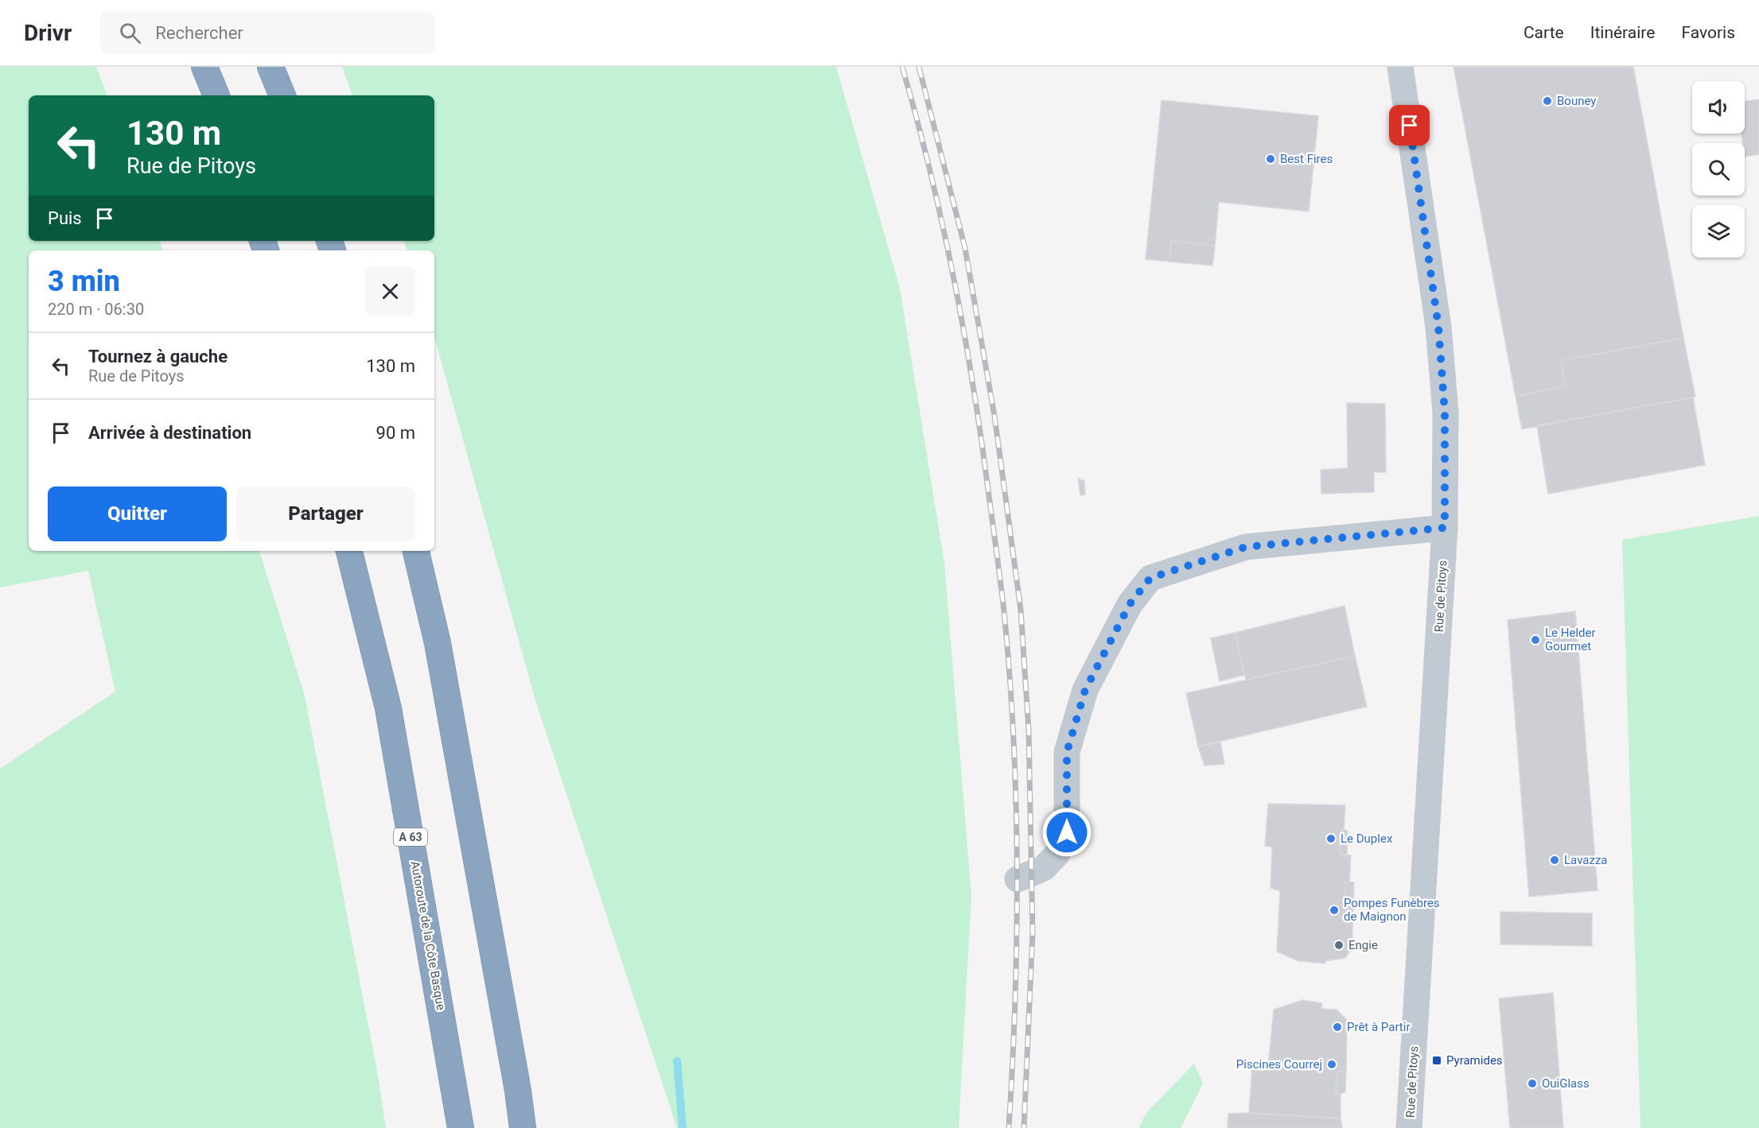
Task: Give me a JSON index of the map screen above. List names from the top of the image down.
{
  "streets": {
    "highway": ["A 63", "Autoroute de la Côte Basque"],
    "street": ["Rue de Pitoys"]
  },
  "places": {
    "other": [
      "Bouney",
      "Best Fires",
      "Le Helder Gourmet",
      "Le Duplex",
      "Lavazza",
      "Pompes Funèbres de Maignon",
      "Engie",
      "Prêt à Partir",
      "Piscines Courrej",
      "OuiGlass"
    ],
    "transit": ["Pyramides"]
  },
  "page": {
    "header": "Drivr",
    "search": "Rechercher",
    "nav": ["Carte", "Itinéraire", "Favoris"],
    "turn": ["130 m", "Rue de Pitoys"],
    "then": "Puis",
    "heading": ["3 min", "220 m · 06:30"],
    "list": [
      {
        "name": "Tournez à gauche",
        "note": "Rue de Pitoys",
        "value": "130 m"
      },
      {
        "name": "Arrivée à destination",
        "value": "90 m"
      }
    ],
    "buttons": ["Quitter", "Partager"]
  }
}
